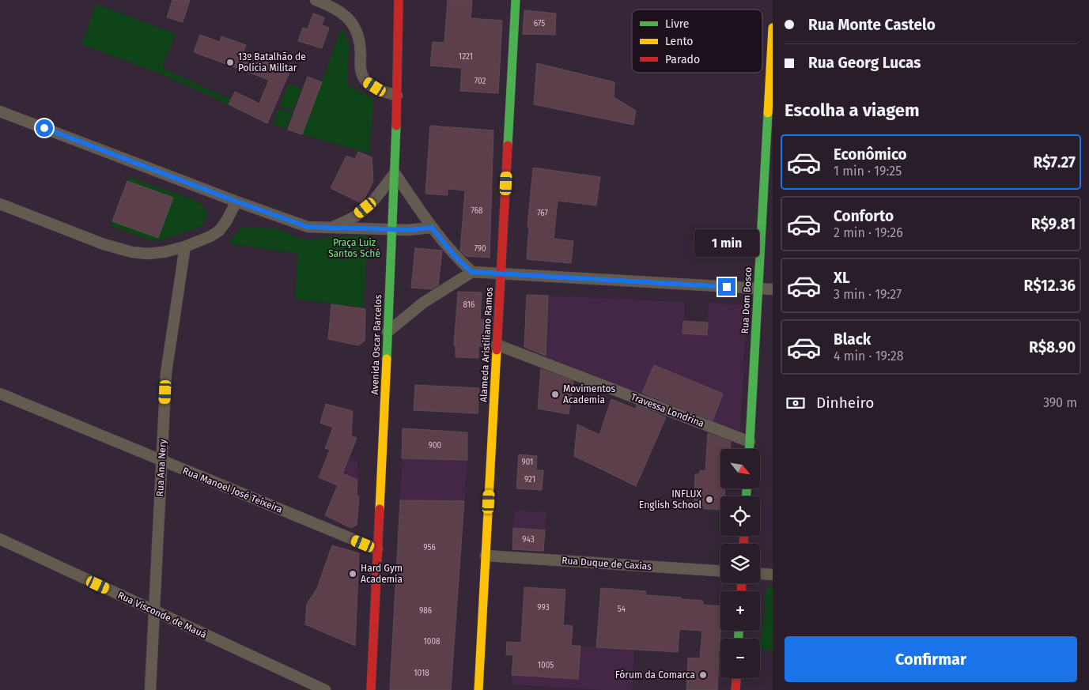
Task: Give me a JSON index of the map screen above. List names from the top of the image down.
{
  "streets": {
    "main road": ["Rua Dom Bosco", "Avenida Oscar Barcelos", "Alameda Aristiliano Ramos"],
    "street": [
      "Travessa Londrina",
      "Rua Ana Nery",
      "Rua Manoel José Teixeira",
      "Rua Duque de Caxias",
      "Rua Visconde de Mauá"
    ]
  },
  "crossings": [
    ["Rua Dom Bosco", "Travessa Londrina"],
    ["Avenida Oscar Barcelos", "Rua Manoel José Teixeira"],
    ["Alameda Aristiliano Ramos", "Travessa Londrina"],
    ["Alameda Aristiliano Ramos", "Rua Duque de Caxias"],
    ["Rua Ana Nery", "Rua Manoel José Teixeira"],
    ["Rua Ana Nery", "Rua Visconde de Mauá"]
  ],
  "parks": ["Praça Luiz Santos Sché"],
  "places": [
    "13º Batalhão de Polícia Militar",
    "Movimentos Academia",
    "INFLUX English School",
    "Hard Gym Academia",
    "Fórum da Comarca"
  ],
  "house_numbers": [
    "675",
    "1221",
    "702",
    "768",
    "767",
    "790",
    "816",
    "900",
    "901",
    "921",
    "943",
    "956",
    "993",
    "54",
    "986",
    "1008",
    "1005",
    "1018"
  ],
  "legend": ["Livre", "Lento", "Parado"],
  "north": "bottom right",
  "page": {
    "banner": ["Rua Monte Castelo", "Rua Georg Lucas"],
    "heading": "Escolha a viagem",
    "list": [
      {
        "name": "Econômico",
        "note": "1 min · 19:25",
        "value": "R$7.27"
      },
      {
        "name": "Conforto",
        "note": "2 min · 19:26",
        "value": "R$9.81"
      },
      {
        "name": "XL",
        "note": "3 min · 19:27",
        "value": "R$12.36"
      },
      {
        "name": "Black",
        "note": "4 min · 19:28",
        "value": "R$8.90"
      }
    ],
    "bubble": "1 min",
    "pay": ["Dinheiro", "390 m"],
    "map_buttons": ["+", "−"],
    "buttons": "Confirmar"
  }
}
